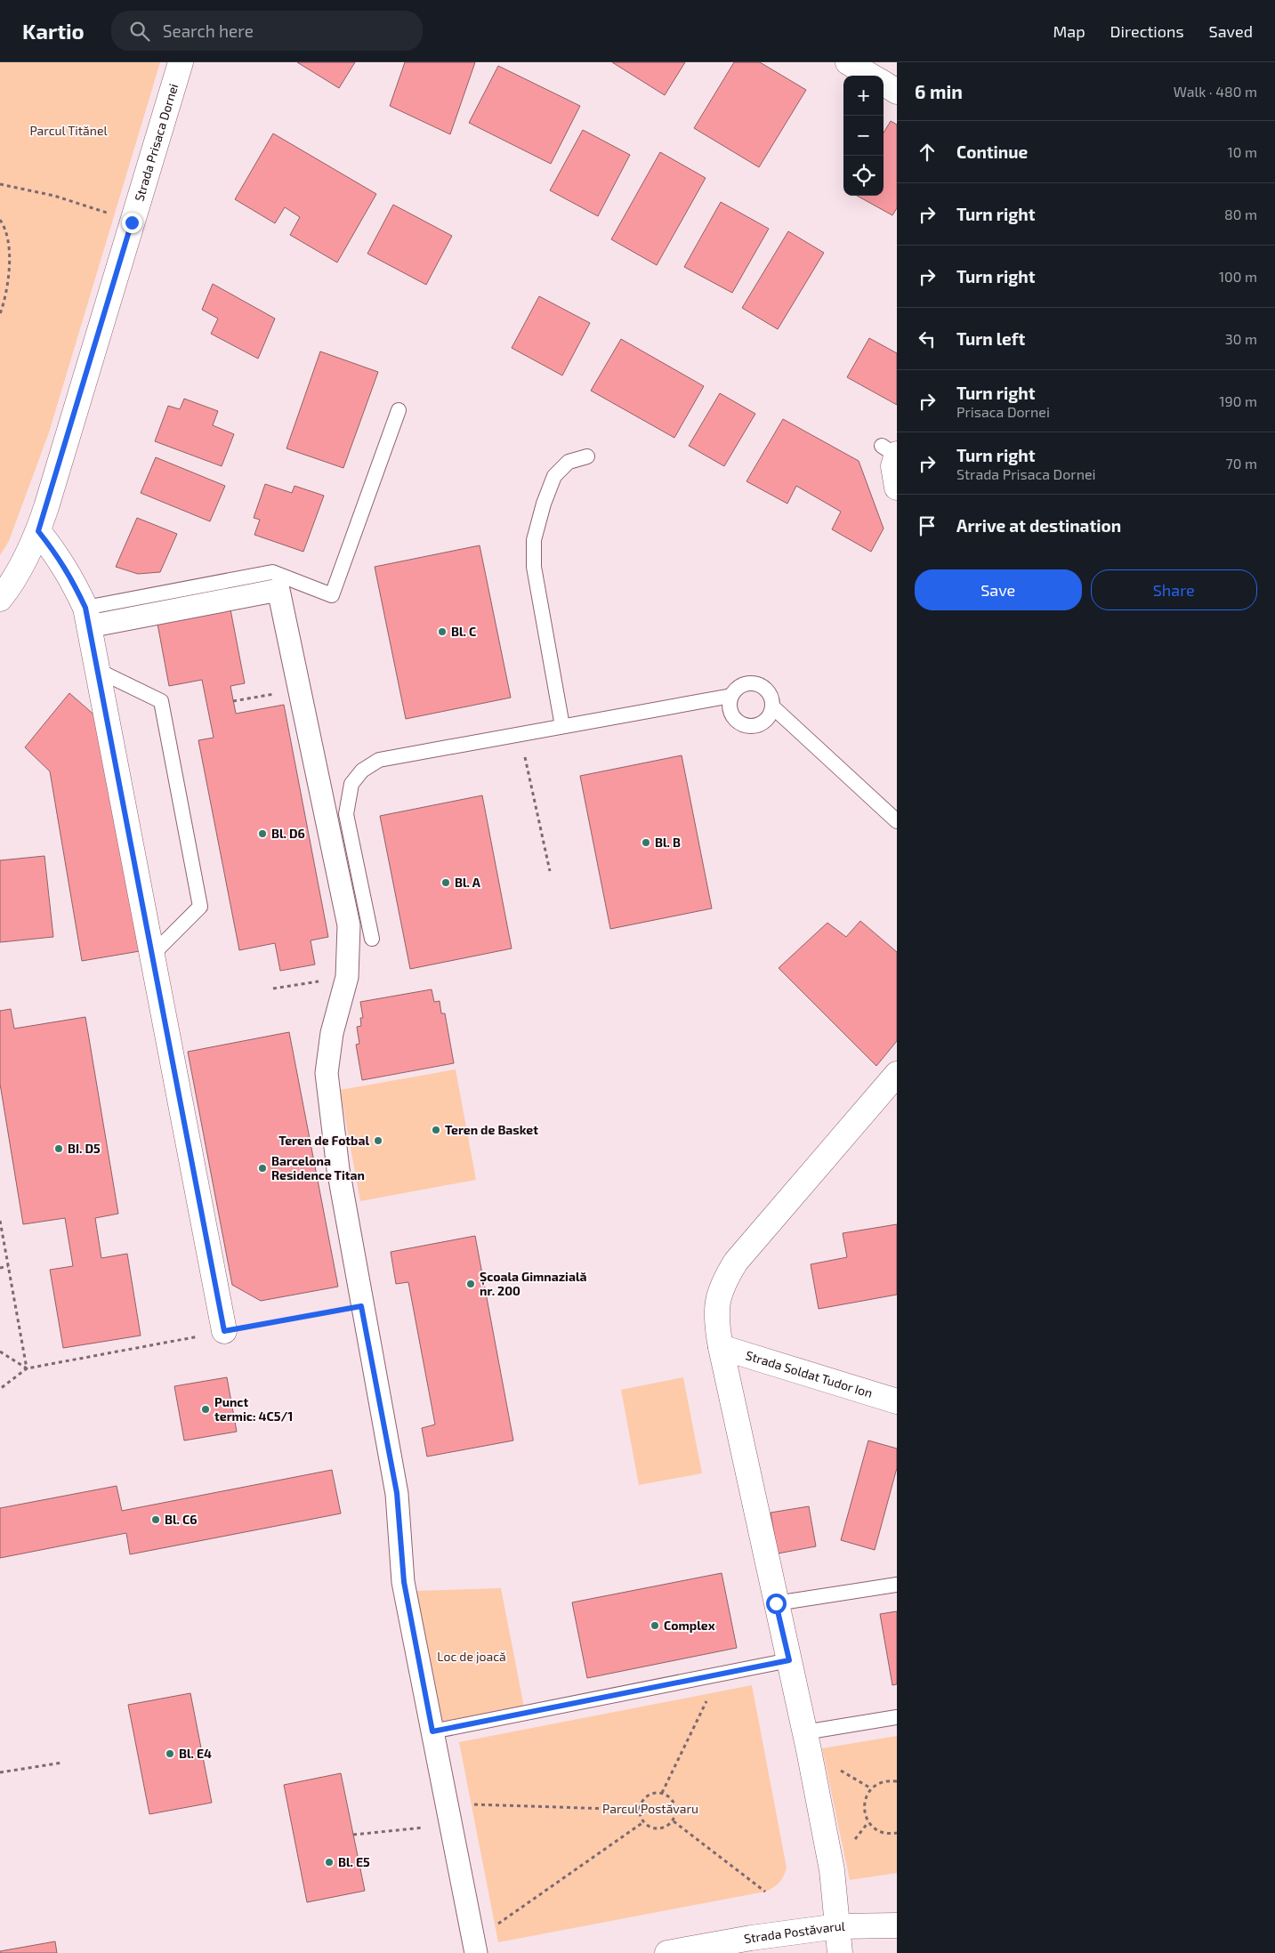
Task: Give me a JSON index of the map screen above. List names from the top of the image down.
{
  "streets": {
    "street": ["Strada Prisaca Dornei", "Strada Soldat Tudor Ion", "Strada Postăvarul"]
  },
  "parks": ["Parcul Titănel", "Loc de joacă", "Parcul Postăvaru"],
  "places": [
    "Bl. C",
    "Bl. D6",
    "Bl. B",
    "Bl. A",
    "Teren de Basket",
    "Teren de Fotbal",
    "BI. D5",
    "Barcelona Residence Titan",
    "Școala Gimnazială nr. 200",
    "Punct termic: 4C5/1",
    "Bl. C6",
    "Complex",
    "Bl. E4",
    "Bl. E5"
  ],
  "page": {
    "header": "Kartio",
    "search": "Search here",
    "nav": ["Map", "Directions", "Saved"],
    "heading": ["6 min", "Walk · 480 m"],
    "map_buttons": ["+", "−"],
    "list": [
      ["Continue", "10 m"],
      ["Turn right", "80 m"],
      ["Turn right", "100 m"],
      ["Turn left", "30 m"],
      ["Turn right", "Prisaca Dornei", "190 m"],
      ["Turn right", "Strada Prisaca Dornei", "70 m"],
      "Arrive at destination"
    ],
    "buttons": ["Save", "Share"]
  }
}
